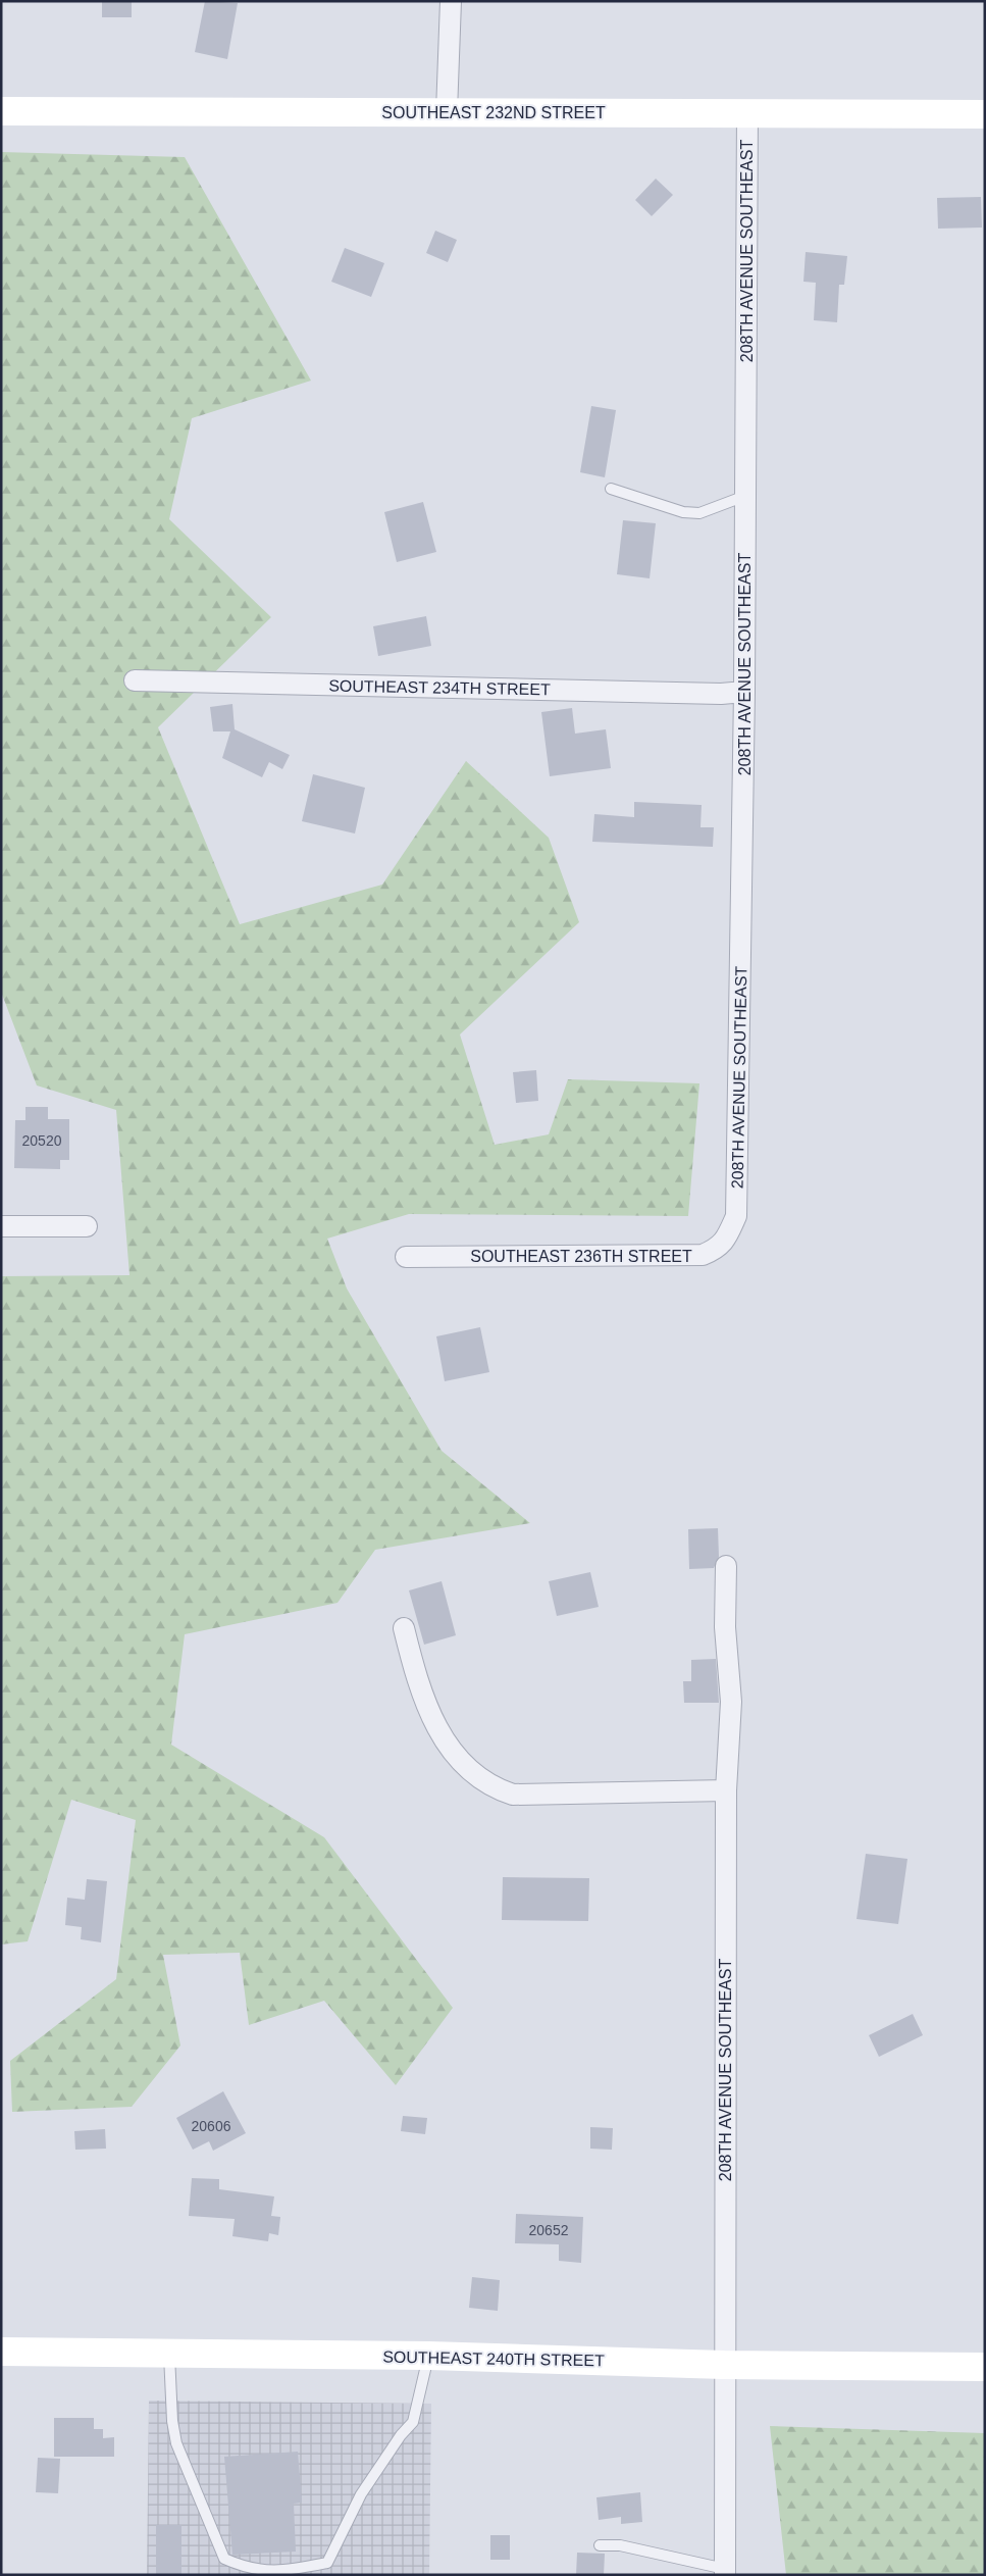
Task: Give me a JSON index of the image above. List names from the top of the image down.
{
  "streets": {
    "main road": ["SOUTHEAST 232ND STREET", "SOUTHEAST 240TH STREET"],
    "street": ["208TH AVENUE SOUTHEAST", "SOUTHEAST 234TH STREET", "SOUTHEAST 236TH STREET"]
  },
  "crossings": [
    ["SOUTHEAST 232ND STREET", "208TH AVENUE SOUTHEAST"],
    ["208TH AVENUE SOUTHEAST", "SOUTHEAST 234TH STREET"],
    ["208TH AVENUE SOUTHEAST", "SOUTHEAST 236TH STREET"],
    ["208TH AVENUE SOUTHEAST", "SOUTHEAST 240TH STREET"]
  ],
  "house_numbers": ["20520", "20606", "20652"]
}
